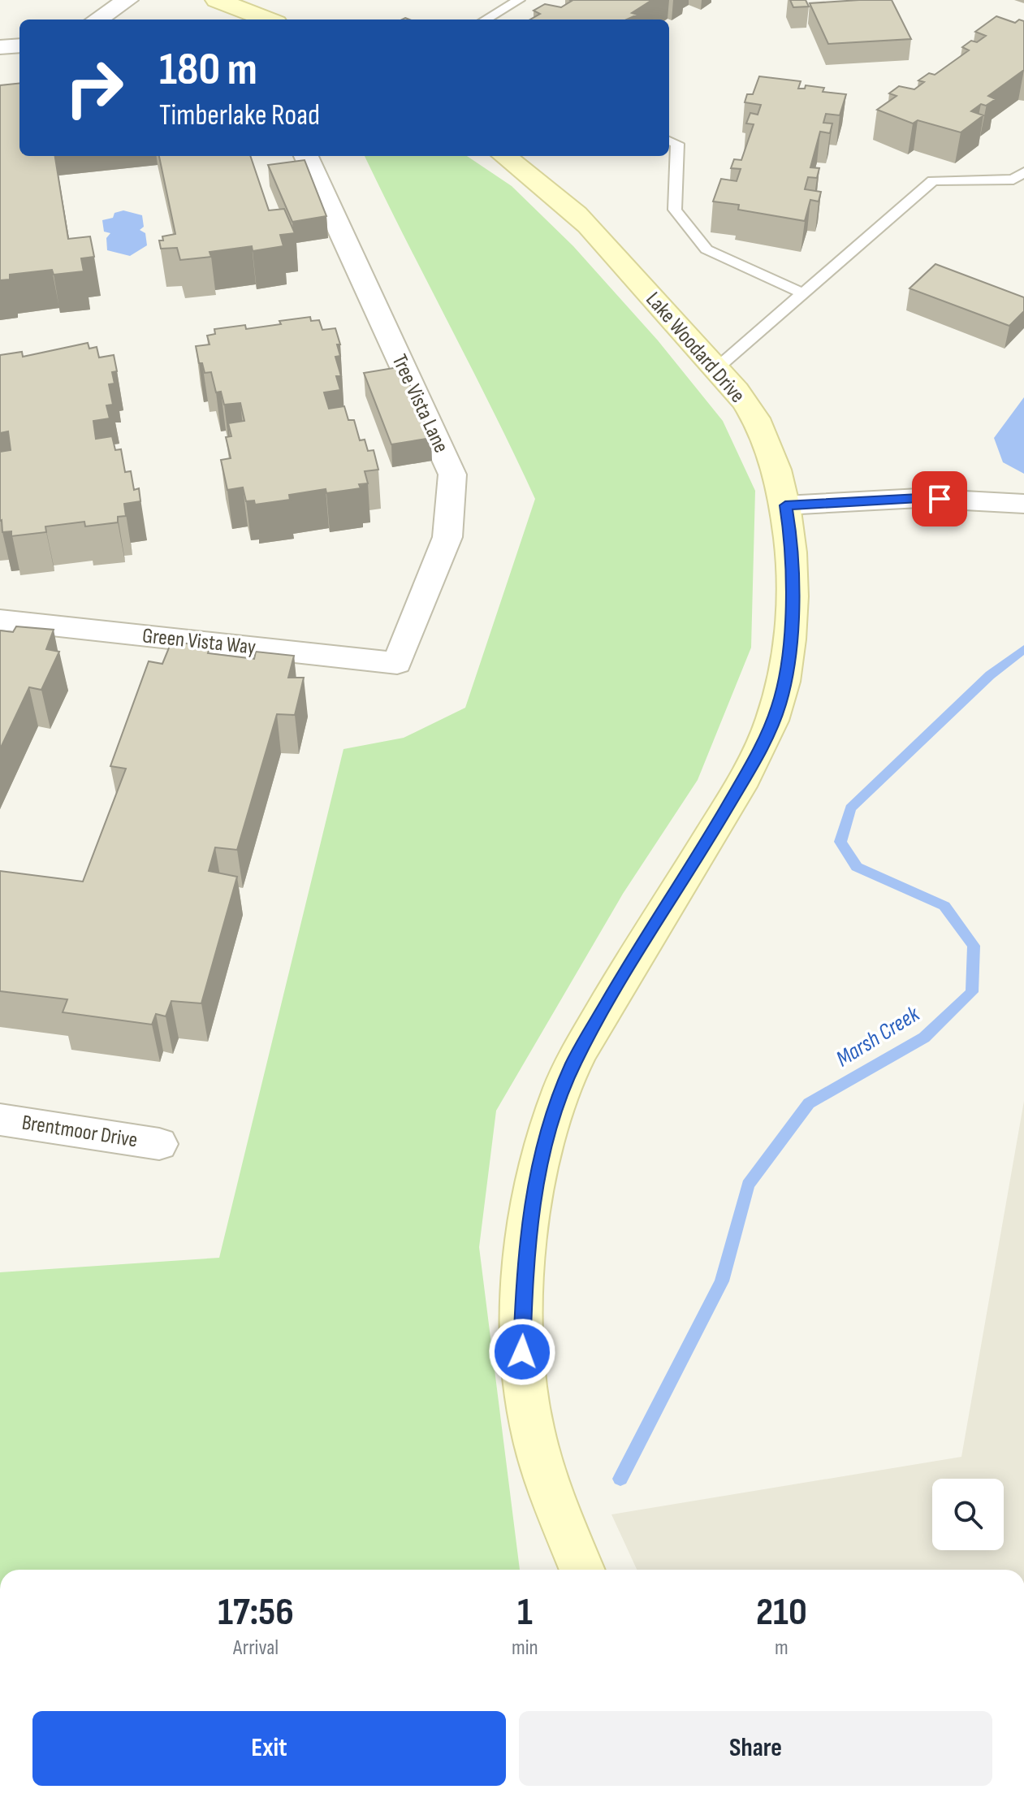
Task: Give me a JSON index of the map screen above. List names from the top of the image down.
{
  "streets": {
    "street": [
      "Lake Woodard Drive",
      "Tree Vista Lane",
      "Green Vista Way",
      "Brentmoor Drive"
    ]
  },
  "crossings": [
    ["Tree Vista Lane", "Green Vista Way"]
  ],
  "water": ["Marsh Creek"],
  "page": {
    "turn": ["180 m", "Timberlake Road"],
    "eta": [
      "17:56",
      "Arrival",
      "1",
      "min",
      "210",
      "m"
    ],
    "buttons": ["Exit", "Share"]
  }
}
